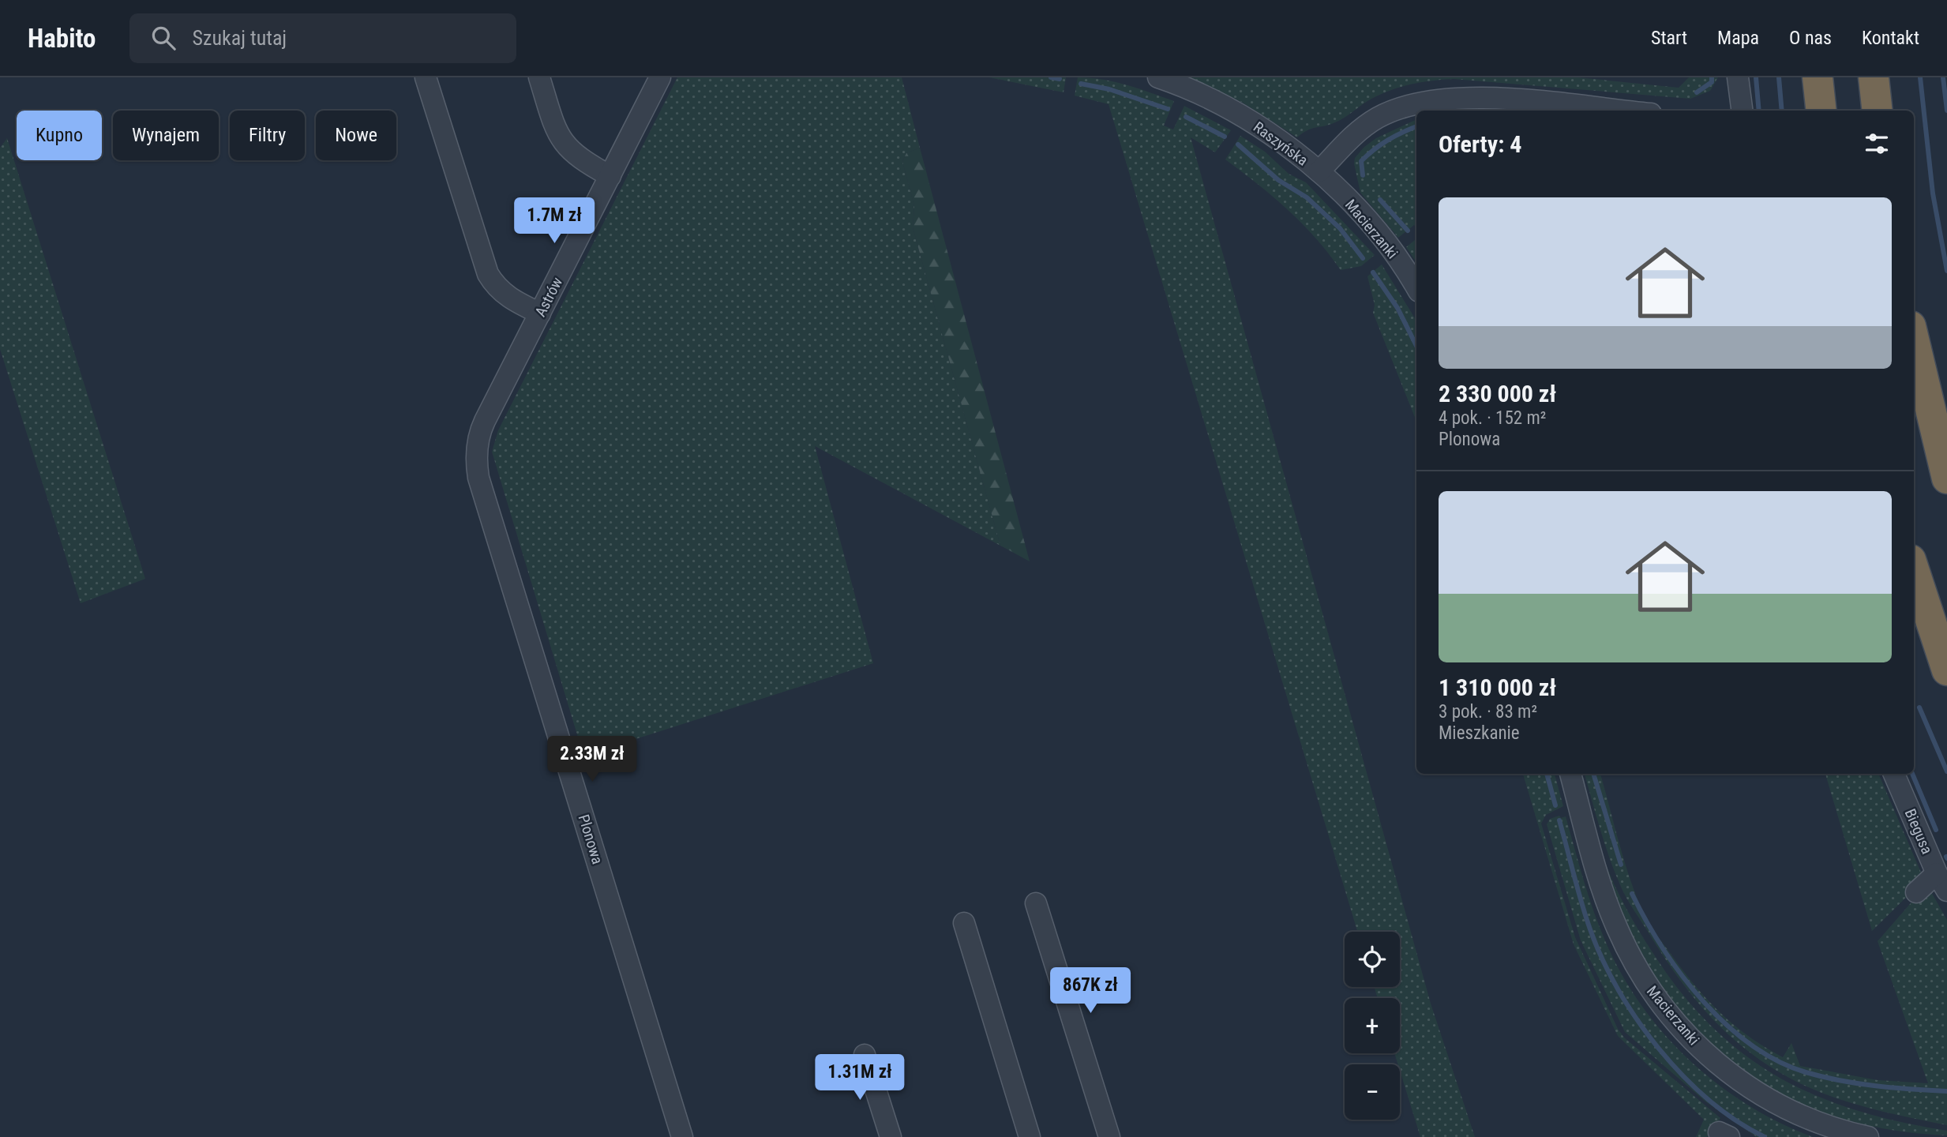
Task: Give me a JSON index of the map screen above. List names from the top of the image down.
{
  "streets": {
    "street": [
      "Raszyńska",
      "Macierzanki",
      "Astrów",
      "Biegusa",
      "Plonowa"
    ]
  },
  "crossings": [
    ["Raszyńska", "Macierzanki"],
    ["Astrów", "Plonowa"]
  ],
  "page": {
    "header": "Habito",
    "search": "Szukaj tutaj",
    "nav": [
      "Start",
      "Mapa",
      "O nas",
      "Kontakt"
    ],
    "chip": [
      "Kupno",
      "Wynajem",
      "Filtry",
      "Nowe"
    ],
    "heading": "Oferty: 4",
    "list": [
      {
        "name": "2 330 000 zł",
        "note": "4 pok. · 152 m² · Plonowa"
      },
      {
        "name": "1 310 000 zł",
        "note": "3 pok. · 83 m² · Mieszkanie"
      }
    ],
    "price": [
      "1.7M zł",
      "2.33M zł",
      "867K zł",
      "1.31M zł"
    ],
    "map_buttons": ["+", "−"]
  }
}
